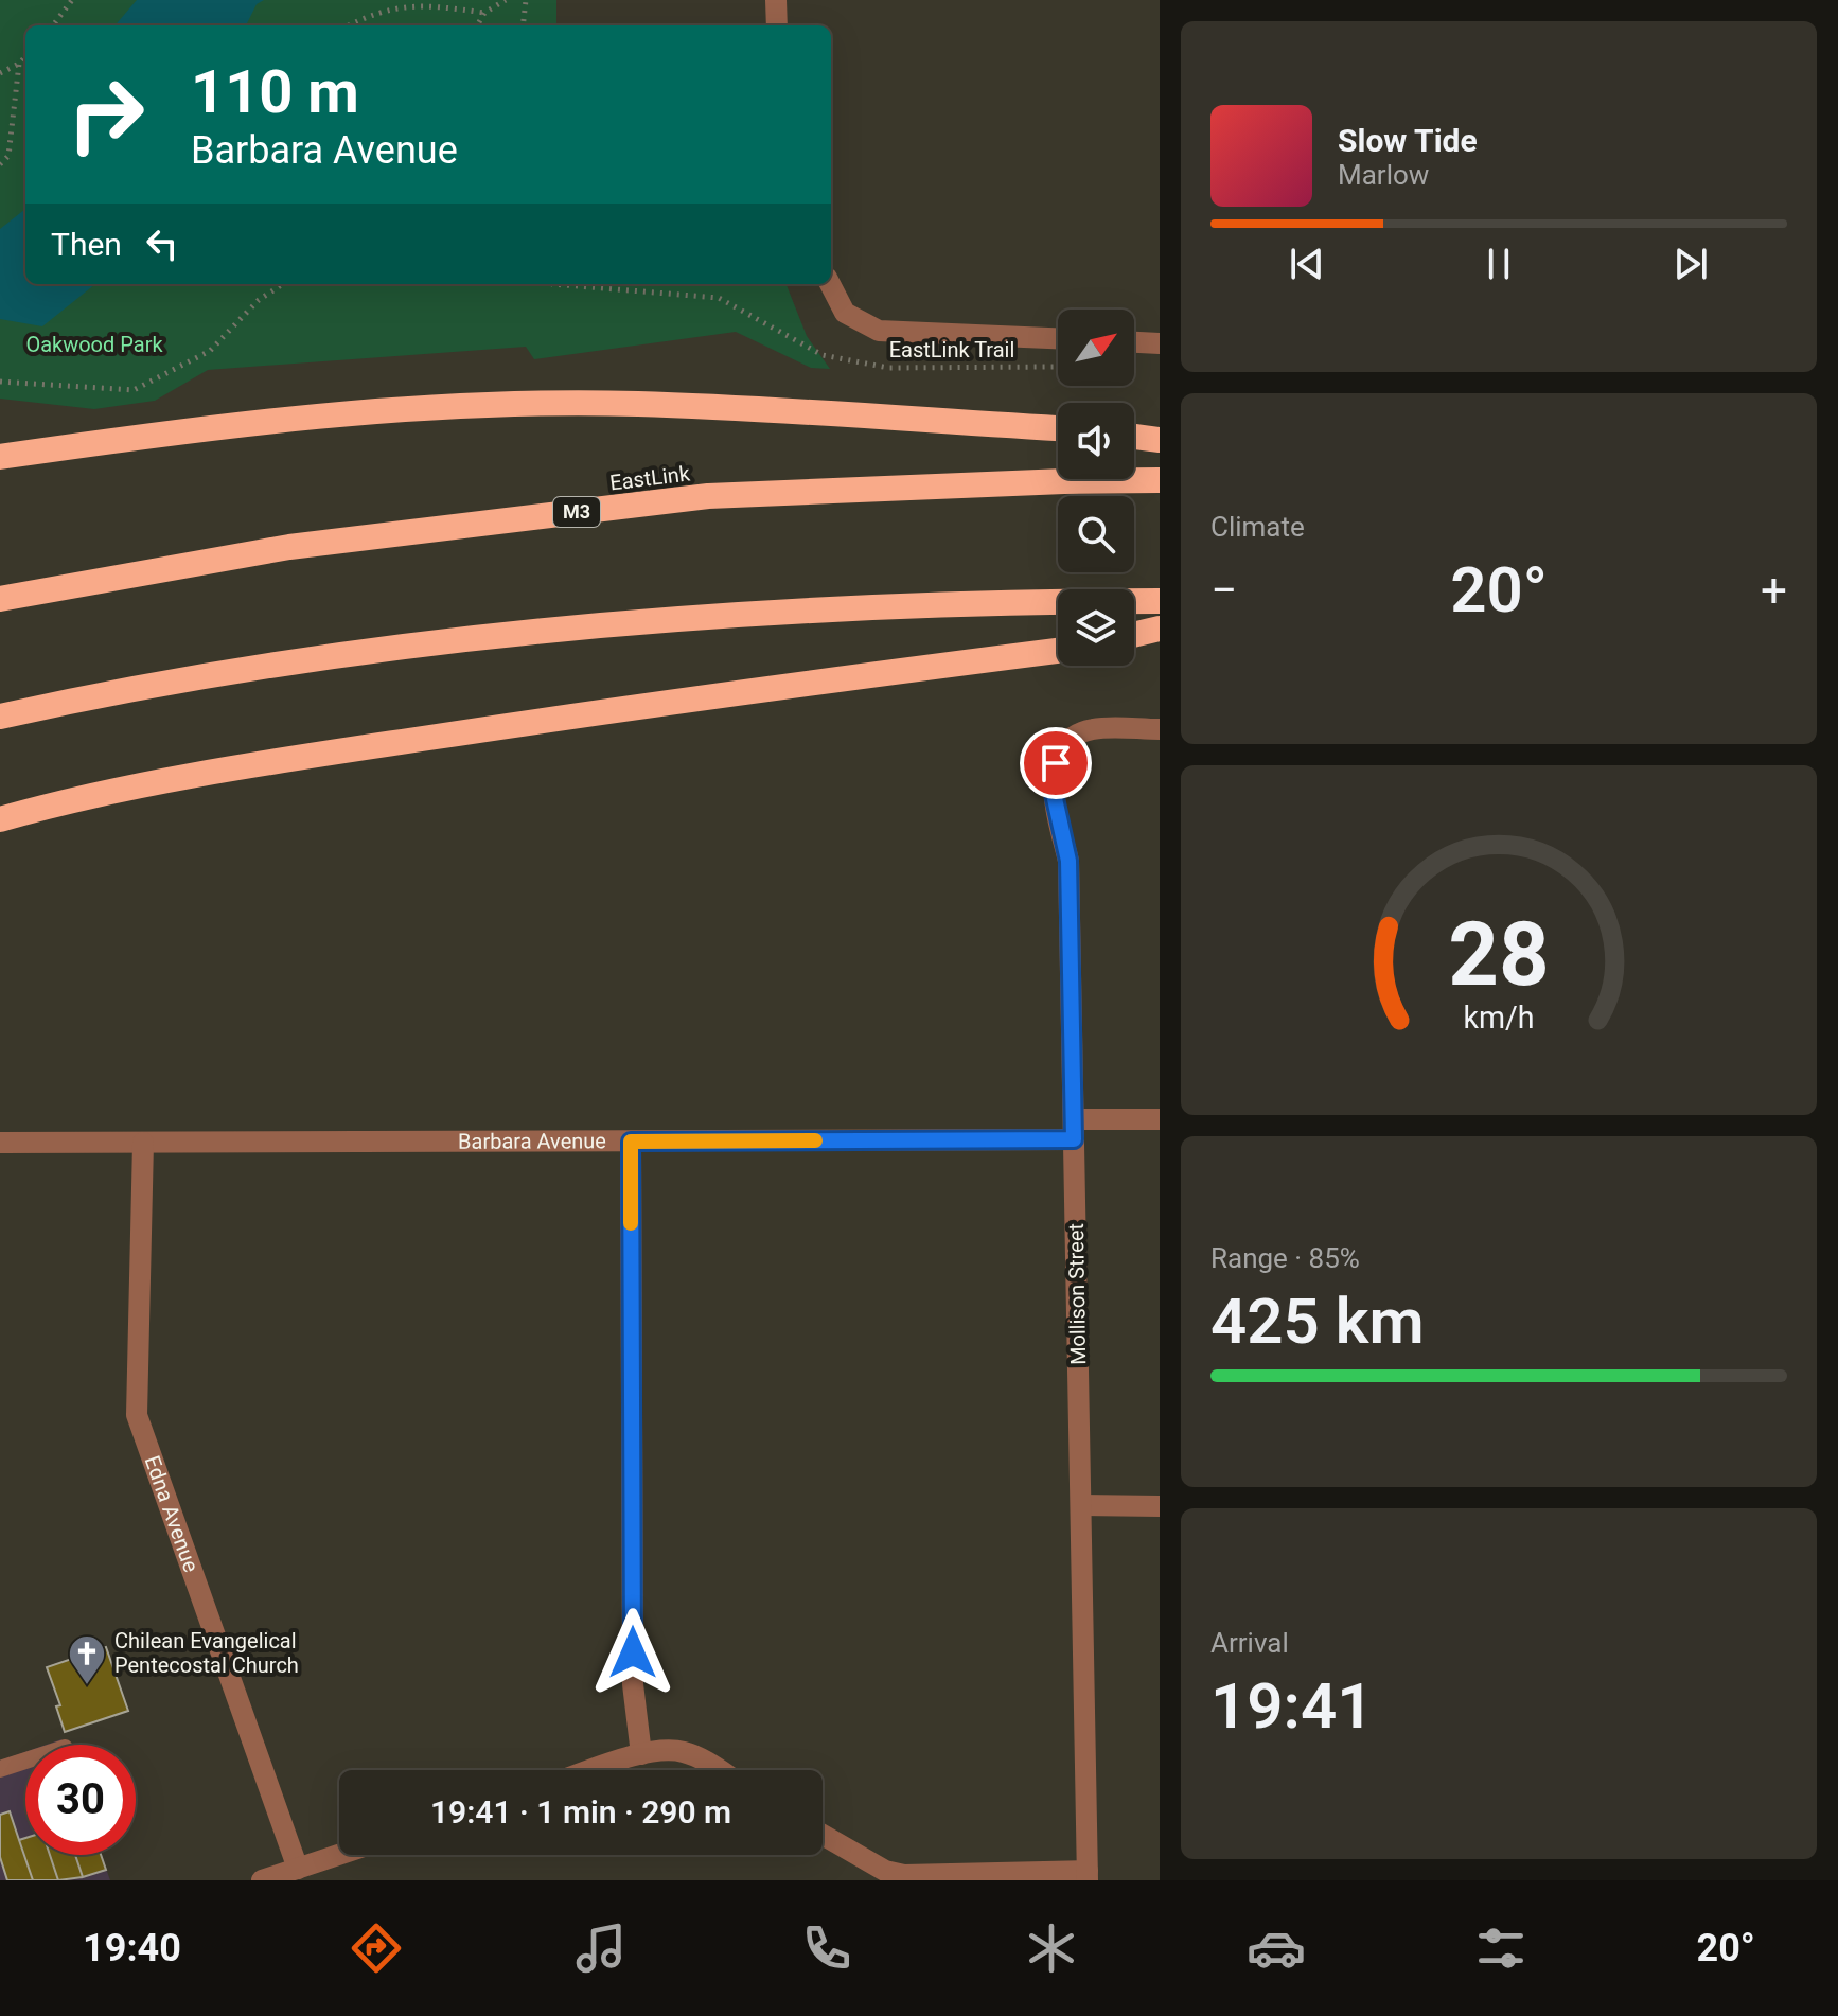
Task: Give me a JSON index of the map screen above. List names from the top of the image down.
{
  "streets": {
    "highway": ["EastLink", "M3"],
    "street": ["Barbara Avenue", "Mollison Street", "Edna Avenue"],
    "path": ["EastLink Trail"]
  },
  "crossings": [
    ["Barbara Avenue", "Mollison Street"],
    ["Barbara Avenue", "Edna Avenue"]
  ],
  "parks": ["Oakwood Park"],
  "places": {
    "church": ["Chilean Evangelical Pentecostal Church"]
  },
  "north": "top right",
  "page": {
    "turn": ["110 m", "Barbara Avenue"],
    "song": ["Slow Tide", "Marlow"],
    "then": "Then",
    "tile": [
      "Climate",
      ["Range · 85%", "425 km"],
      ["Arrival", "19:41"]
    ],
    "heat": ["−", "20°", "+"],
    "limit": "30",
    "trip": "19:41 · 1 min · 290 m",
    "tabs": ["19:40", "20°"],
    "gauge": ["28", "km/h"]
  }
}
